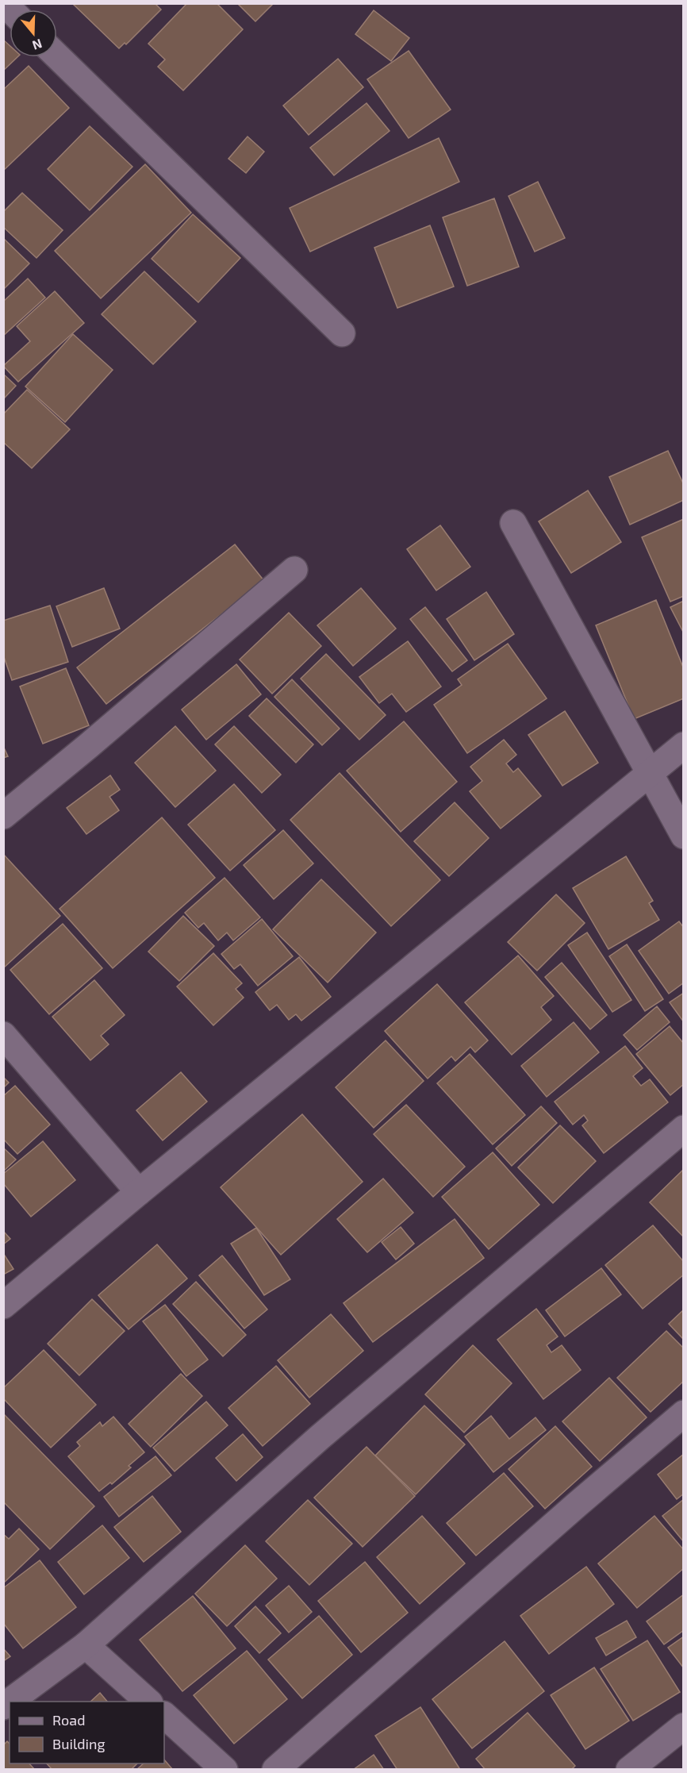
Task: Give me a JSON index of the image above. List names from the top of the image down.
{
  "legend": ["Road", "Building"],
  "north": "bottom"
}
